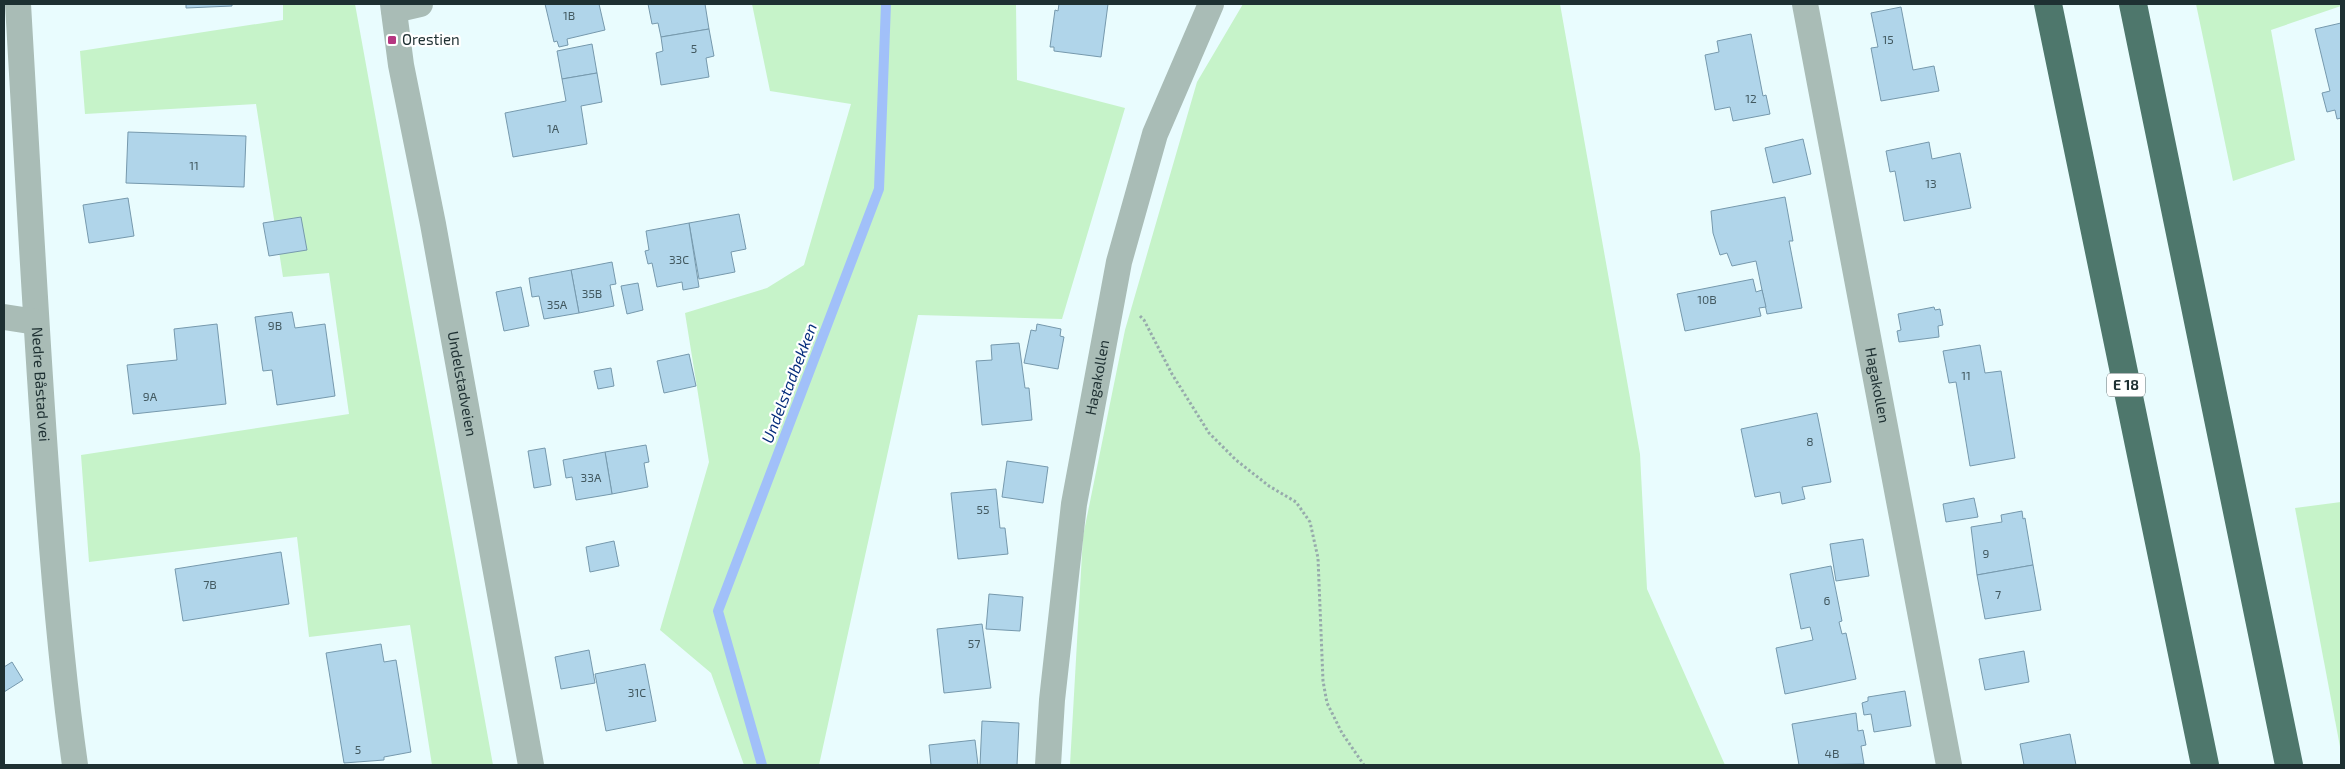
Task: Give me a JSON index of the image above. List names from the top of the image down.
{
  "streets": {
    "highway": ["E 18"],
    "street": ["Hagakollen", "Undelstadveien", "Nedre Båstad vei"]
  },
  "water": ["Undelstadbekken"],
  "places": {
    "transit": ["Orestien"]
  },
  "house_numbers": [
    "1B",
    "15",
    "5",
    "12",
    "1A",
    "11",
    "13",
    "33C",
    "35B",
    "10B",
    "35A",
    "9B",
    "11",
    "9A",
    "8",
    "33A",
    "55",
    "9",
    "7B",
    "7",
    "6",
    "57",
    "31C",
    "5",
    "4B"
  ]
}
